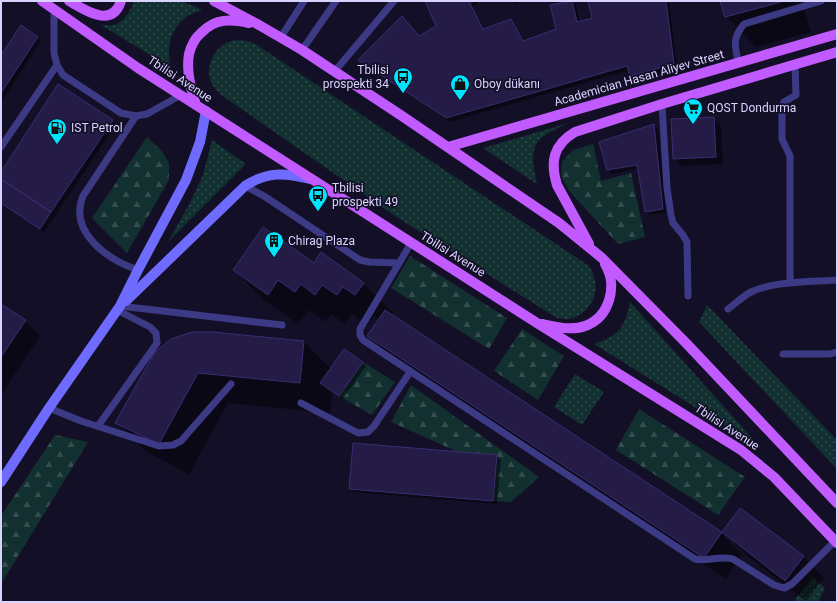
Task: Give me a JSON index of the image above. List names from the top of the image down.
{
  "streets": {
    "main road": ["Academician Hasan Aliyev Street", "Tbilisi Avenue"]
  },
  "crossings": [
    ["Academician Hasan Aliyev Street", "Tbilisi Avenue"]
  ],
  "places": {
    "bus stop": ["Tbilisi prospekti 34", "Tbilisi prospekti 49"],
    "shop": ["Oboy dükanı"],
    "supermarket": ["QOST Dondurma"],
    "fuel station": ["IST Petrol"],
    "building": ["Chirag Plaza"]
  }
}
